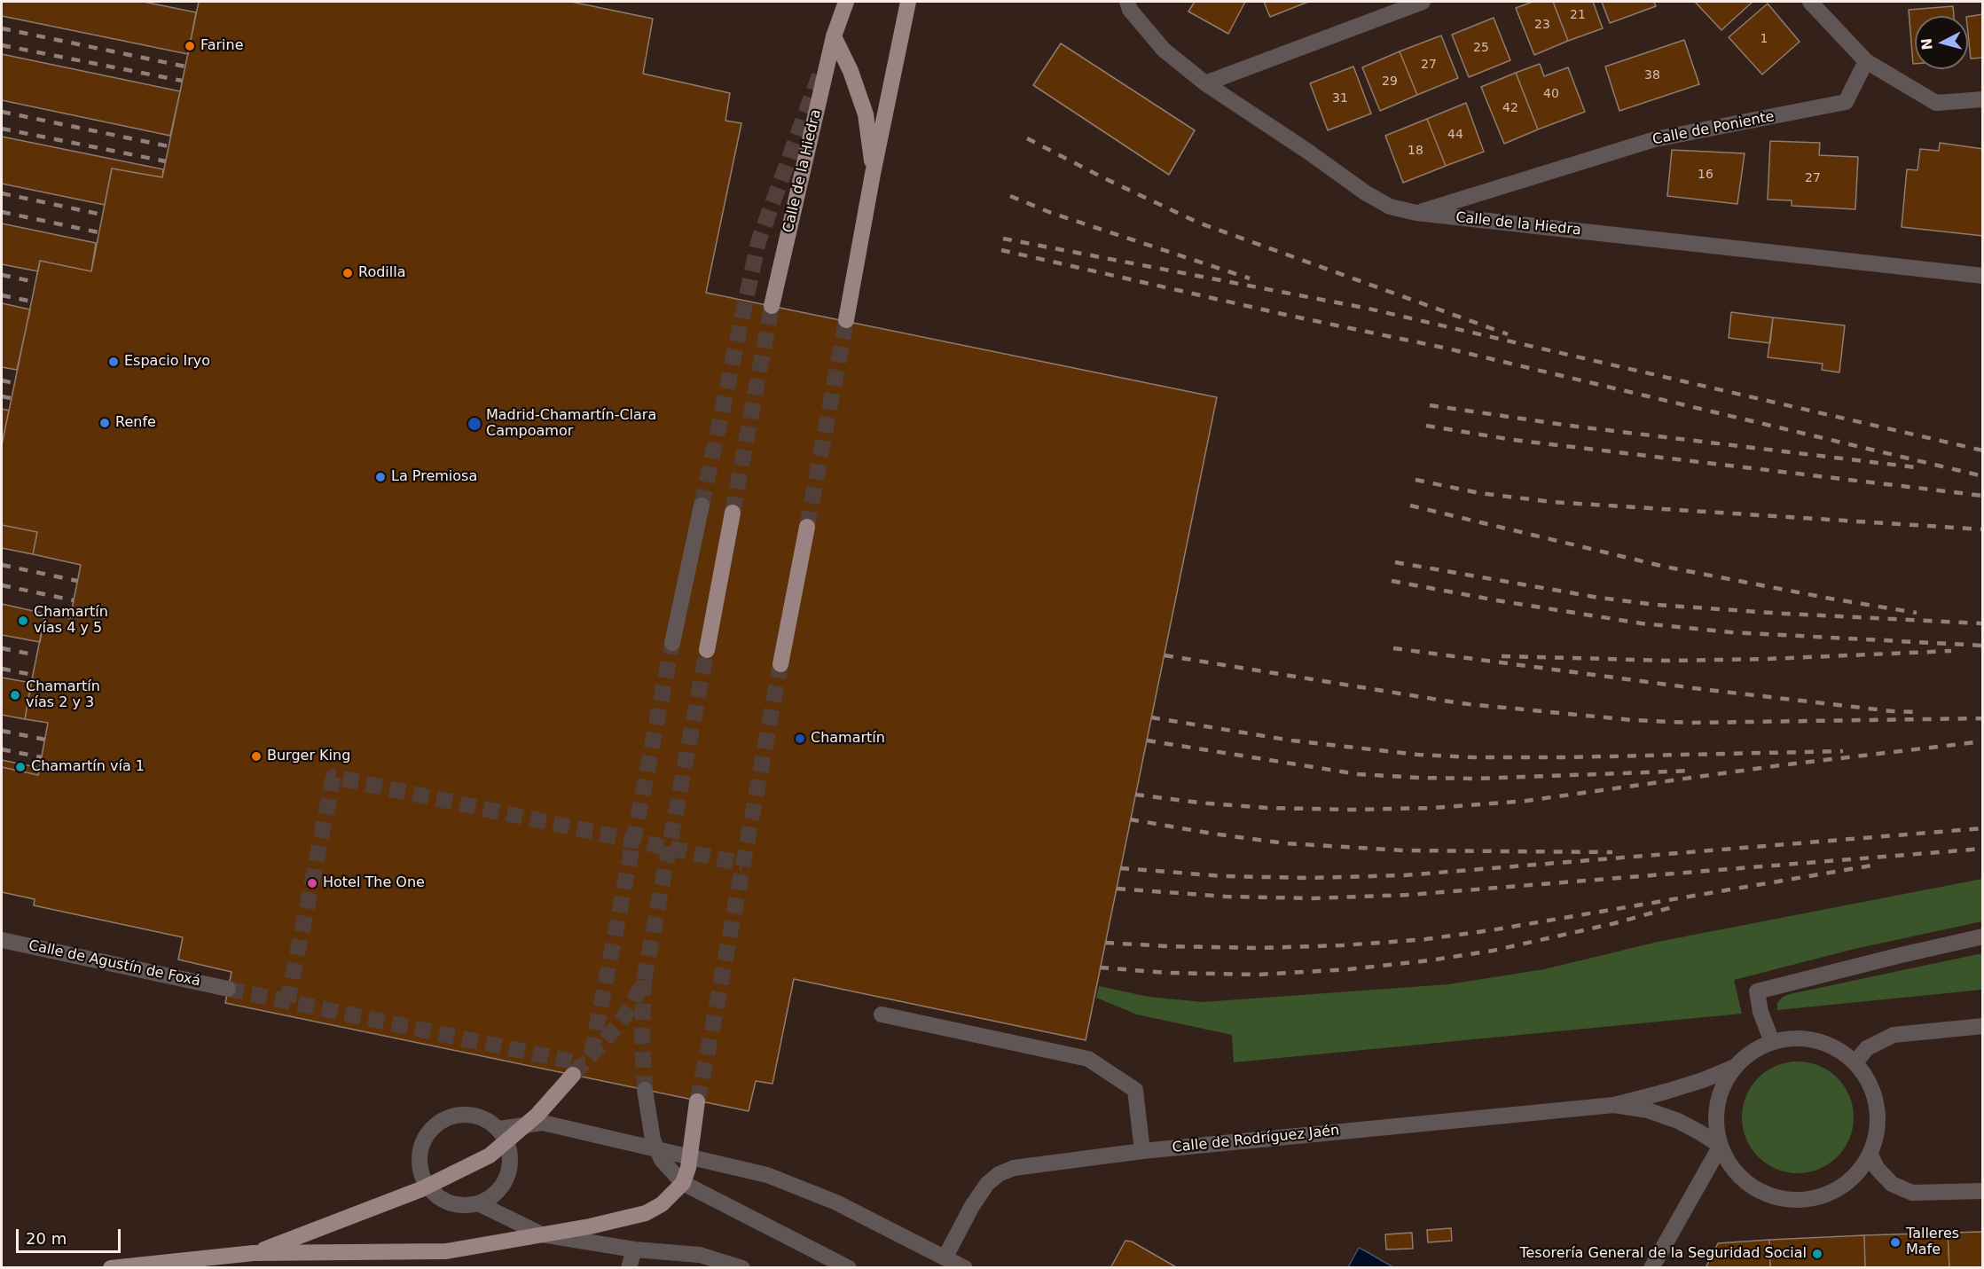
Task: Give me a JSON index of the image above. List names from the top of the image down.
{
  "streets": {
    "main road": ["Calle de la Hiedra"],
    "street": ["Calle de Poniente", "Calle de Agustín de Foxá", "Calle de Rodríguez Jaén"]
  },
  "crossings": [
    ["Calle de Poniente", "Calle de la Hiedra"]
  ],
  "places": [
    "Farine",
    "Rodilla",
    "Espacio Iryo",
    "Renfe",
    "Madrid-Chamartín-Clara Campoamor",
    "La Premiosa",
    "Chamartín vías 4 y 5",
    "Chamartín vías 2 y 3",
    "Chamartín",
    "Burger King",
    "Chamartín vía 1",
    "Hotel The One",
    "Talleres Mafe",
    "Tesorería General de la Seguridad Social"
  ],
  "house_numbers": [
    "21",
    "23",
    "1",
    "25",
    "27",
    "38",
    "29",
    "40",
    "31",
    "42",
    "44",
    "18",
    "16",
    "27"
  ],
  "scale_bar": "20 m",
  "north": "left"
}
